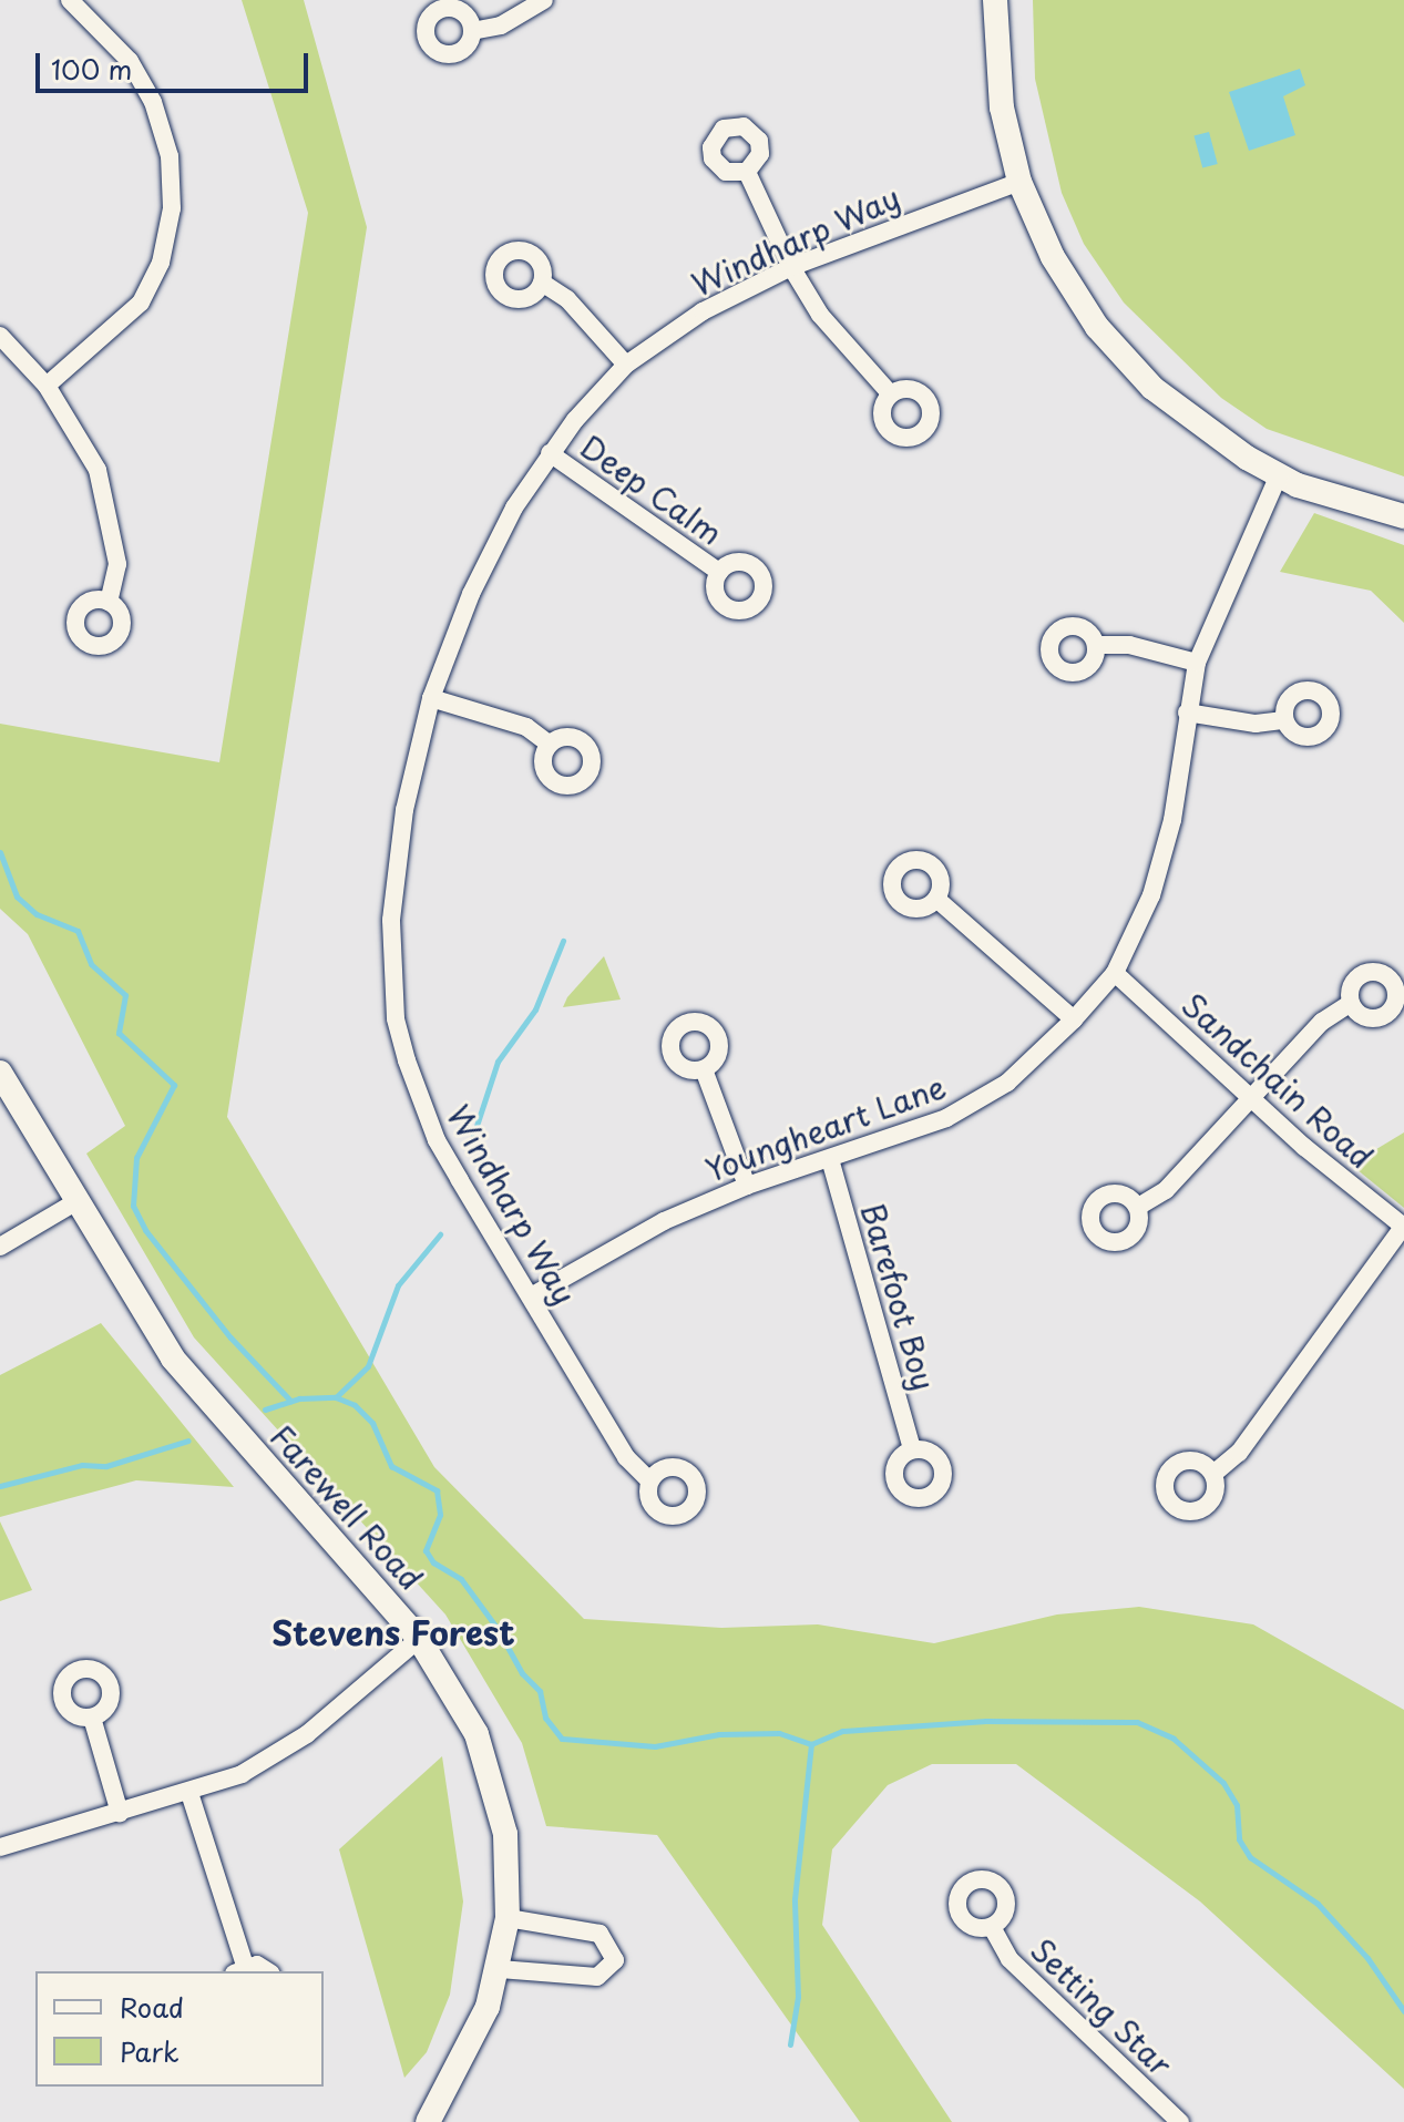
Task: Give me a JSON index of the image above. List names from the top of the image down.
{
  "streets": {
    "street": [
      "Windharp Way",
      "Deep Calm",
      "Sandchain Road",
      "Youngheart Lane",
      "Barefoot Boy",
      "Farewell Road",
      "Setting Star"
    ]
  },
  "crossings": [
    ["Windharp Way", "Deep Calm"],
    ["Windharp Way", "Youngheart Lane"],
    ["Sandchain Road", "Youngheart Lane"],
    ["Youngheart Lane", "Barefoot Boy"]
  ],
  "districts": ["Stevens Forest"],
  "legend": ["Road", "Park"],
  "scale_bar": "100 m"
}
